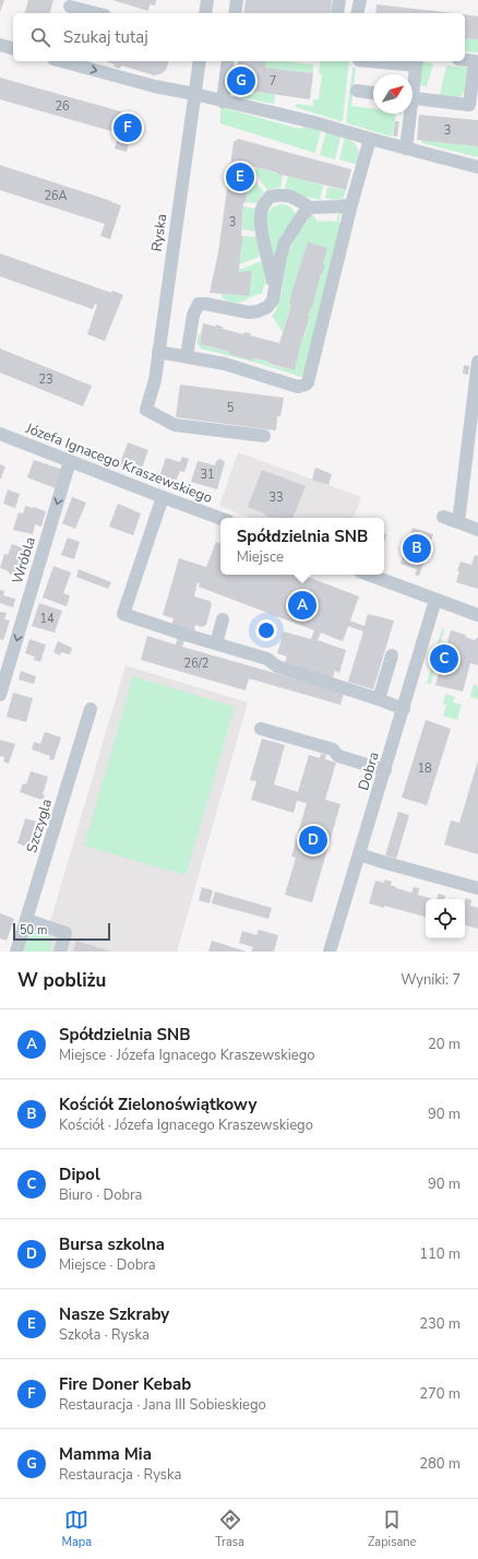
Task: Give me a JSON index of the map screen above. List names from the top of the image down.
{
  "streets": {
    "street": [
      "Ryska",
      "Józefa Ignacego Kraszewskiego",
      "Wróbla",
      "Dobra",
      "Szczygla"
    ]
  },
  "crossings": [
    ["Józefa Ignacego Kraszewskiego", "Wróbla"]
  ],
  "one_way": ["Wróbla"],
  "house_numbers": [
    "7",
    "26",
    "3",
    "26A",
    "3",
    "23",
    "5",
    "31",
    "33",
    "14",
    "26/2",
    "18"
  ],
  "scale_bar": "50 m",
  "north": "top right",
  "page": {
    "search": "Szukaj tutaj",
    "pins": [
      "G",
      "F",
      "E",
      "B",
      "A",
      "C",
      "D"
    ],
    "popup": ["Spółdzielnia SNB", "Miejsce"],
    "scale": "50 m",
    "heading": ["W pobliżu", "Wyniki: 7"],
    "list": [
      {
        "mark": "A",
        "name": "Spółdzielnia SNB",
        "note": "Miejsce · Józefa Ignacego Kraszewskiego",
        "value": "20 m"
      },
      {
        "mark": "B",
        "name": "Kościół Zielonoświątkowy",
        "note": "Kościół · Józefa Ignacego Kraszewskiego",
        "value": "90 m"
      },
      {
        "mark": "C",
        "name": "Dipol",
        "note": "Biuro · Dobra",
        "value": "90 m"
      },
      {
        "mark": "D",
        "name": "Bursa szkolna",
        "note": "Miejsce · Dobra",
        "value": "110 m"
      },
      {
        "mark": "E",
        "name": "Nasze Szkraby",
        "note": "Szkoła · Ryska",
        "value": "230 m"
      },
      {
        "mark": "F",
        "name": "Fire Doner Kebab",
        "note": "Restauracja · Jana III Sobieskiego",
        "value": "270 m"
      },
      {
        "mark": "G",
        "name": "Mamma Mia",
        "note": "Restauracja · Ryska",
        "value": "280 m"
      }
    ],
    "nav": ["Mapa", "Trasa", "Zapisane"]
  }
}
